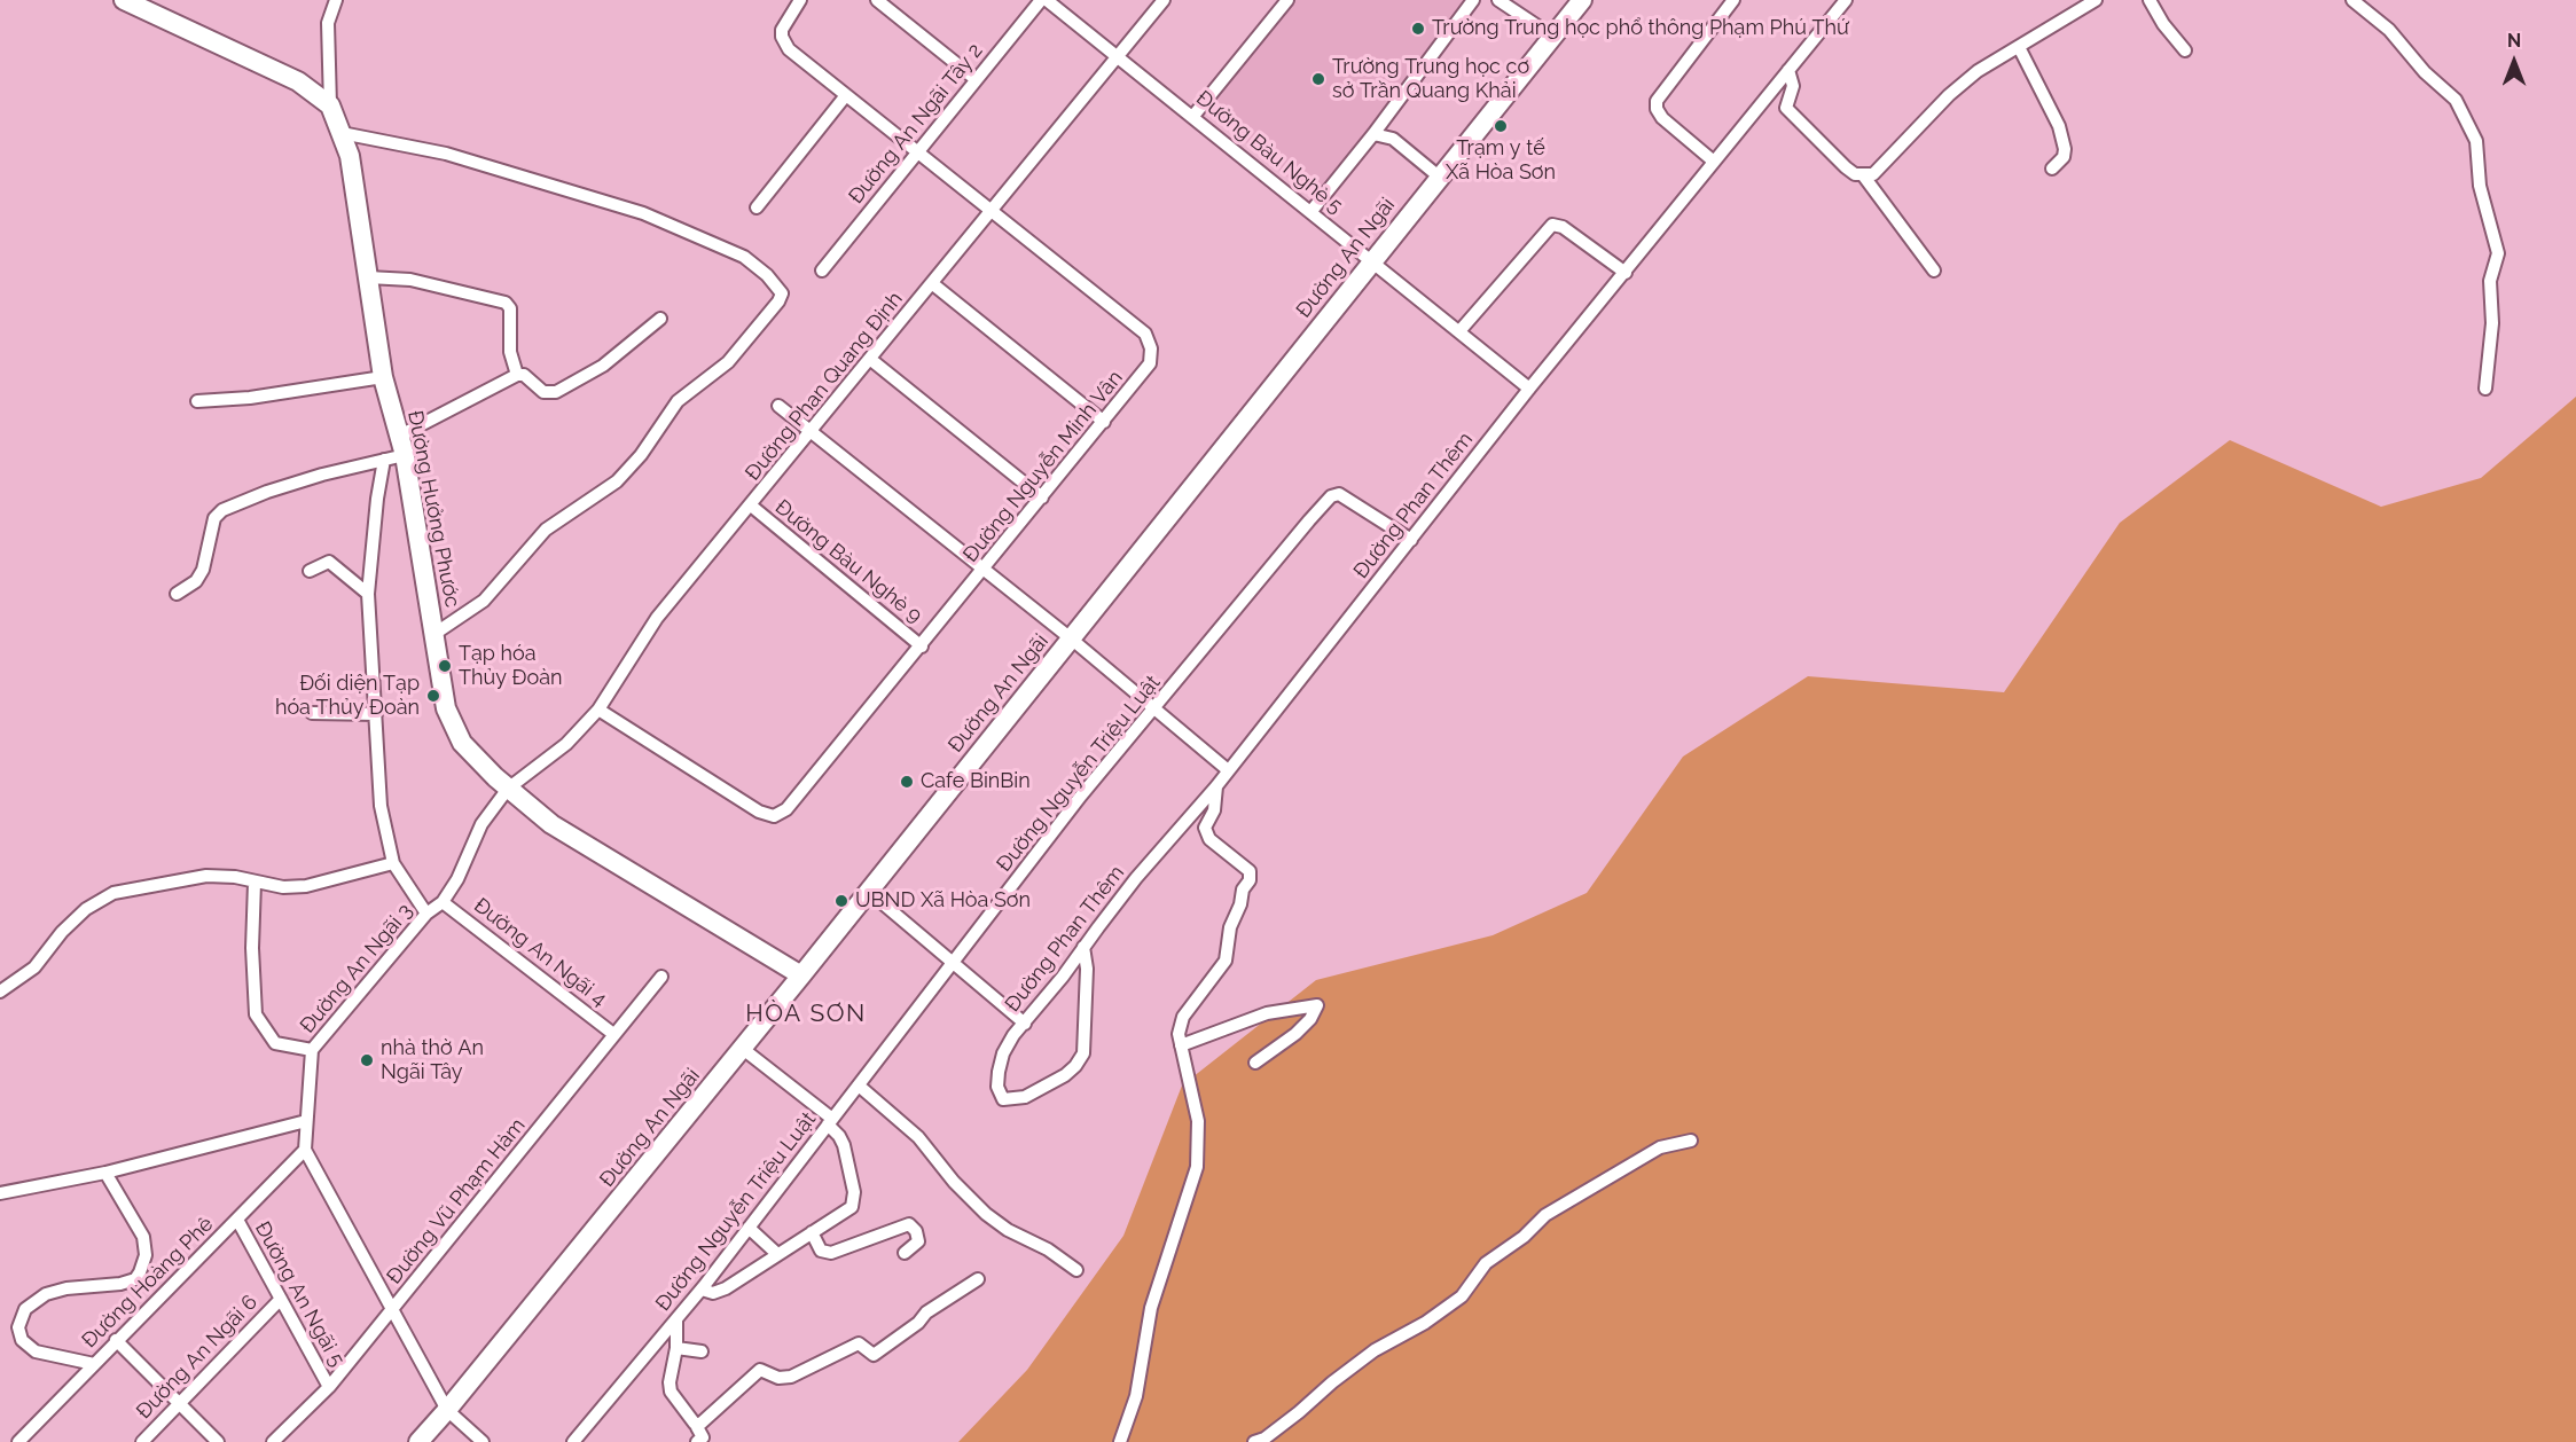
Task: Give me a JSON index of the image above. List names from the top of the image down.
{
  "streets": {
    "main road": ["Đường An Ngãi", "Đường Hưởng Phước"],
    "street": [
      "Đường An Ngãi Tây 2",
      "Đường Bàu Nghè 5",
      "Đường Phan Quang Định",
      "Đường Nguyễn Minh Vân",
      "Đường Phan Thêm",
      "Đường Bàu Nghè 9",
      "Đường Nguyễn Triệu Luật",
      "Đường An Ngãi 4",
      "Đường An Ngãi 3",
      "Đường Vũ Phạm Hàm",
      "Đường Hoàng Phê",
      "Đường An Ngãi 5",
      "Đường An Ngãi 6"
    ]
  },
  "crossings": [
    ["Đường An Ngãi Tây 2", "Đường Nguyễn Minh Vân"],
    ["Đường Bàu Nghè 5", "Đường An Ngãi"],
    ["Đường Bàu Nghè 5", "Đường Phan Quang Định"],
    ["Đường Bàu Nghè 5", "Đường Phan Thêm"],
    ["Đường An Ngãi", "Đường Hưởng Phước"],
    ["Đường Phan Quang Định", "Đường Nguyễn Minh Vân"],
    ["Đường Phan Quang Định", "Đường Hưởng Phước"],
    ["Đường Phan Quang Định", "Đường Bàu Nghè 9"],
    ["Đường Phan Quang Định", "Đường An Ngãi 3"],
    ["Đường Nguyễn Minh Vân", "Đường Bàu Nghè 9"],
    ["Đường Phan Thêm", "Đường Nguyễn Triệu Luật"],
    ["Đường Hưởng Phước", "Đường An Ngãi 3"],
    ["Đường An Ngãi 4", "Đường An Ngãi 3"],
    ["Đường An Ngãi 4", "Đường Vũ Phạm Hàm"],
    ["Đường An Ngãi 3", "Đường Hoàng Phê"],
    ["Đường Vũ Phạm Hàm", "Đường An Ngãi 5"],
    ["Đường Hoàng Phê", "Đường An Ngãi 5"],
    ["Đường An Ngãi 5", "Đường An Ngãi 6"]
  ],
  "districts": ["HÒA SƠN"],
  "places": [
    "Trường Trung học phổ thông Phạm Phú Thứ",
    "Trường Trung học cơ sở Trần Quang Khải",
    "Trạm y tế Xã Hòa Sơn",
    "Tạp hóa Thủy Đoàn",
    "Đối diện Tạp hóa Thủy Đoàn",
    "Cafe BinBin",
    "UBND Xã Hòa Sơn",
    "nhà thờ An Ngãi Tây"
  ],
  "north": "top"
}
